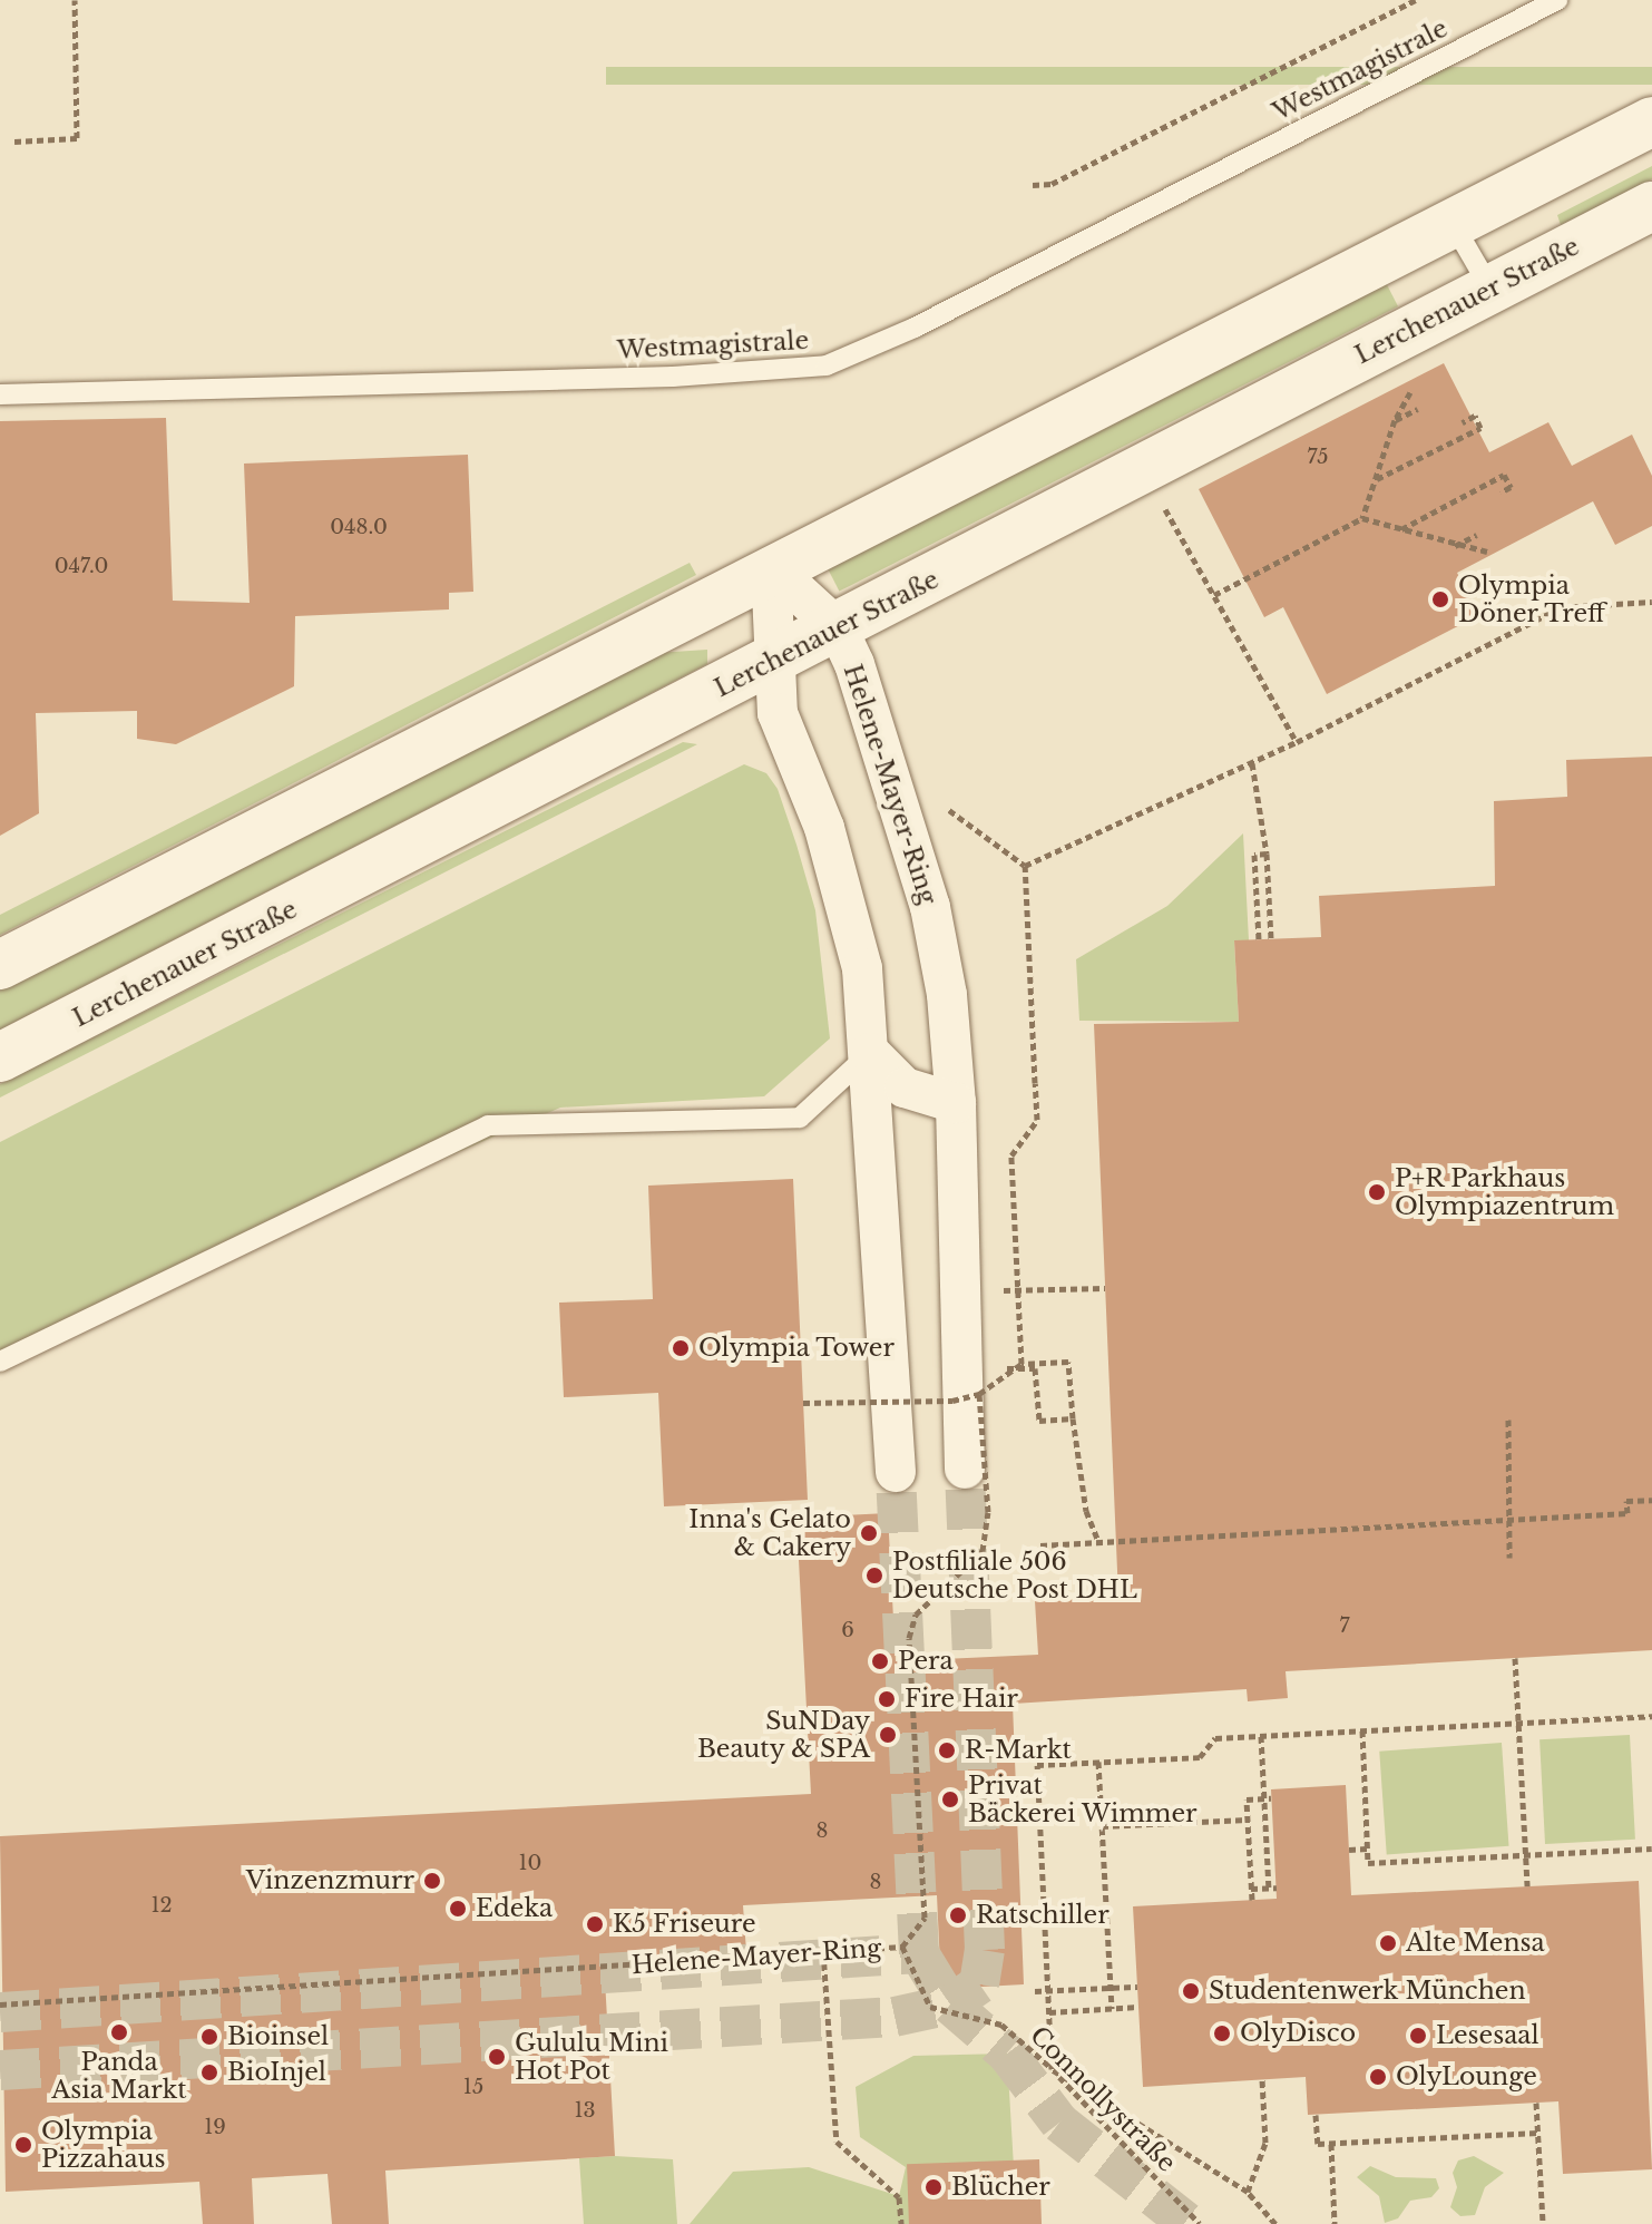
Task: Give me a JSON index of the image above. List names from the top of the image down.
{
  "streets": {
    "main road": ["Lerchenauer Straße"],
    "street": ["Helene-Mayer-Ring"],
    "lane": ["Westmagistrale"],
    "path": ["Connollystraße"]
  },
  "crossings": [
    ["Lerchenauer Straße", "Helene-Mayer-Ring"],
    ["Helene-Mayer-Ring", "Connollystraße"]
  ],
  "places": [
    "Olympia Döner Treff",
    "P+R Parkhaus Olympiazentrum",
    "Olympia Tower",
    "Inna's Gelato & Cakery",
    "Postfiliale 506 Deutsche Post DHL",
    "Pera",
    "Fire Hair",
    "SuNDay Beauty & SPA",
    "R-Markt",
    "Privat Bäckerei Wimmer",
    "Vinzenzmurr",
    "Edeka",
    "Ratschiller",
    "K5 Friseure",
    "Alte Mensa",
    "Studentenwerk München",
    "Panda Asia Markt",
    "OlyDisco",
    "Lesesaal",
    "Bioinsel",
    "Gululu Mini Hot Pot",
    "BioInjel",
    "OlyLounge",
    "Olympia Pizzahaus",
    "Blücher"
  ],
  "house_numbers": [
    "75",
    "048.0",
    "047.0",
    "7",
    "6",
    "8",
    "10",
    "8",
    "12",
    "15",
    "13",
    "19"
  ]
}
